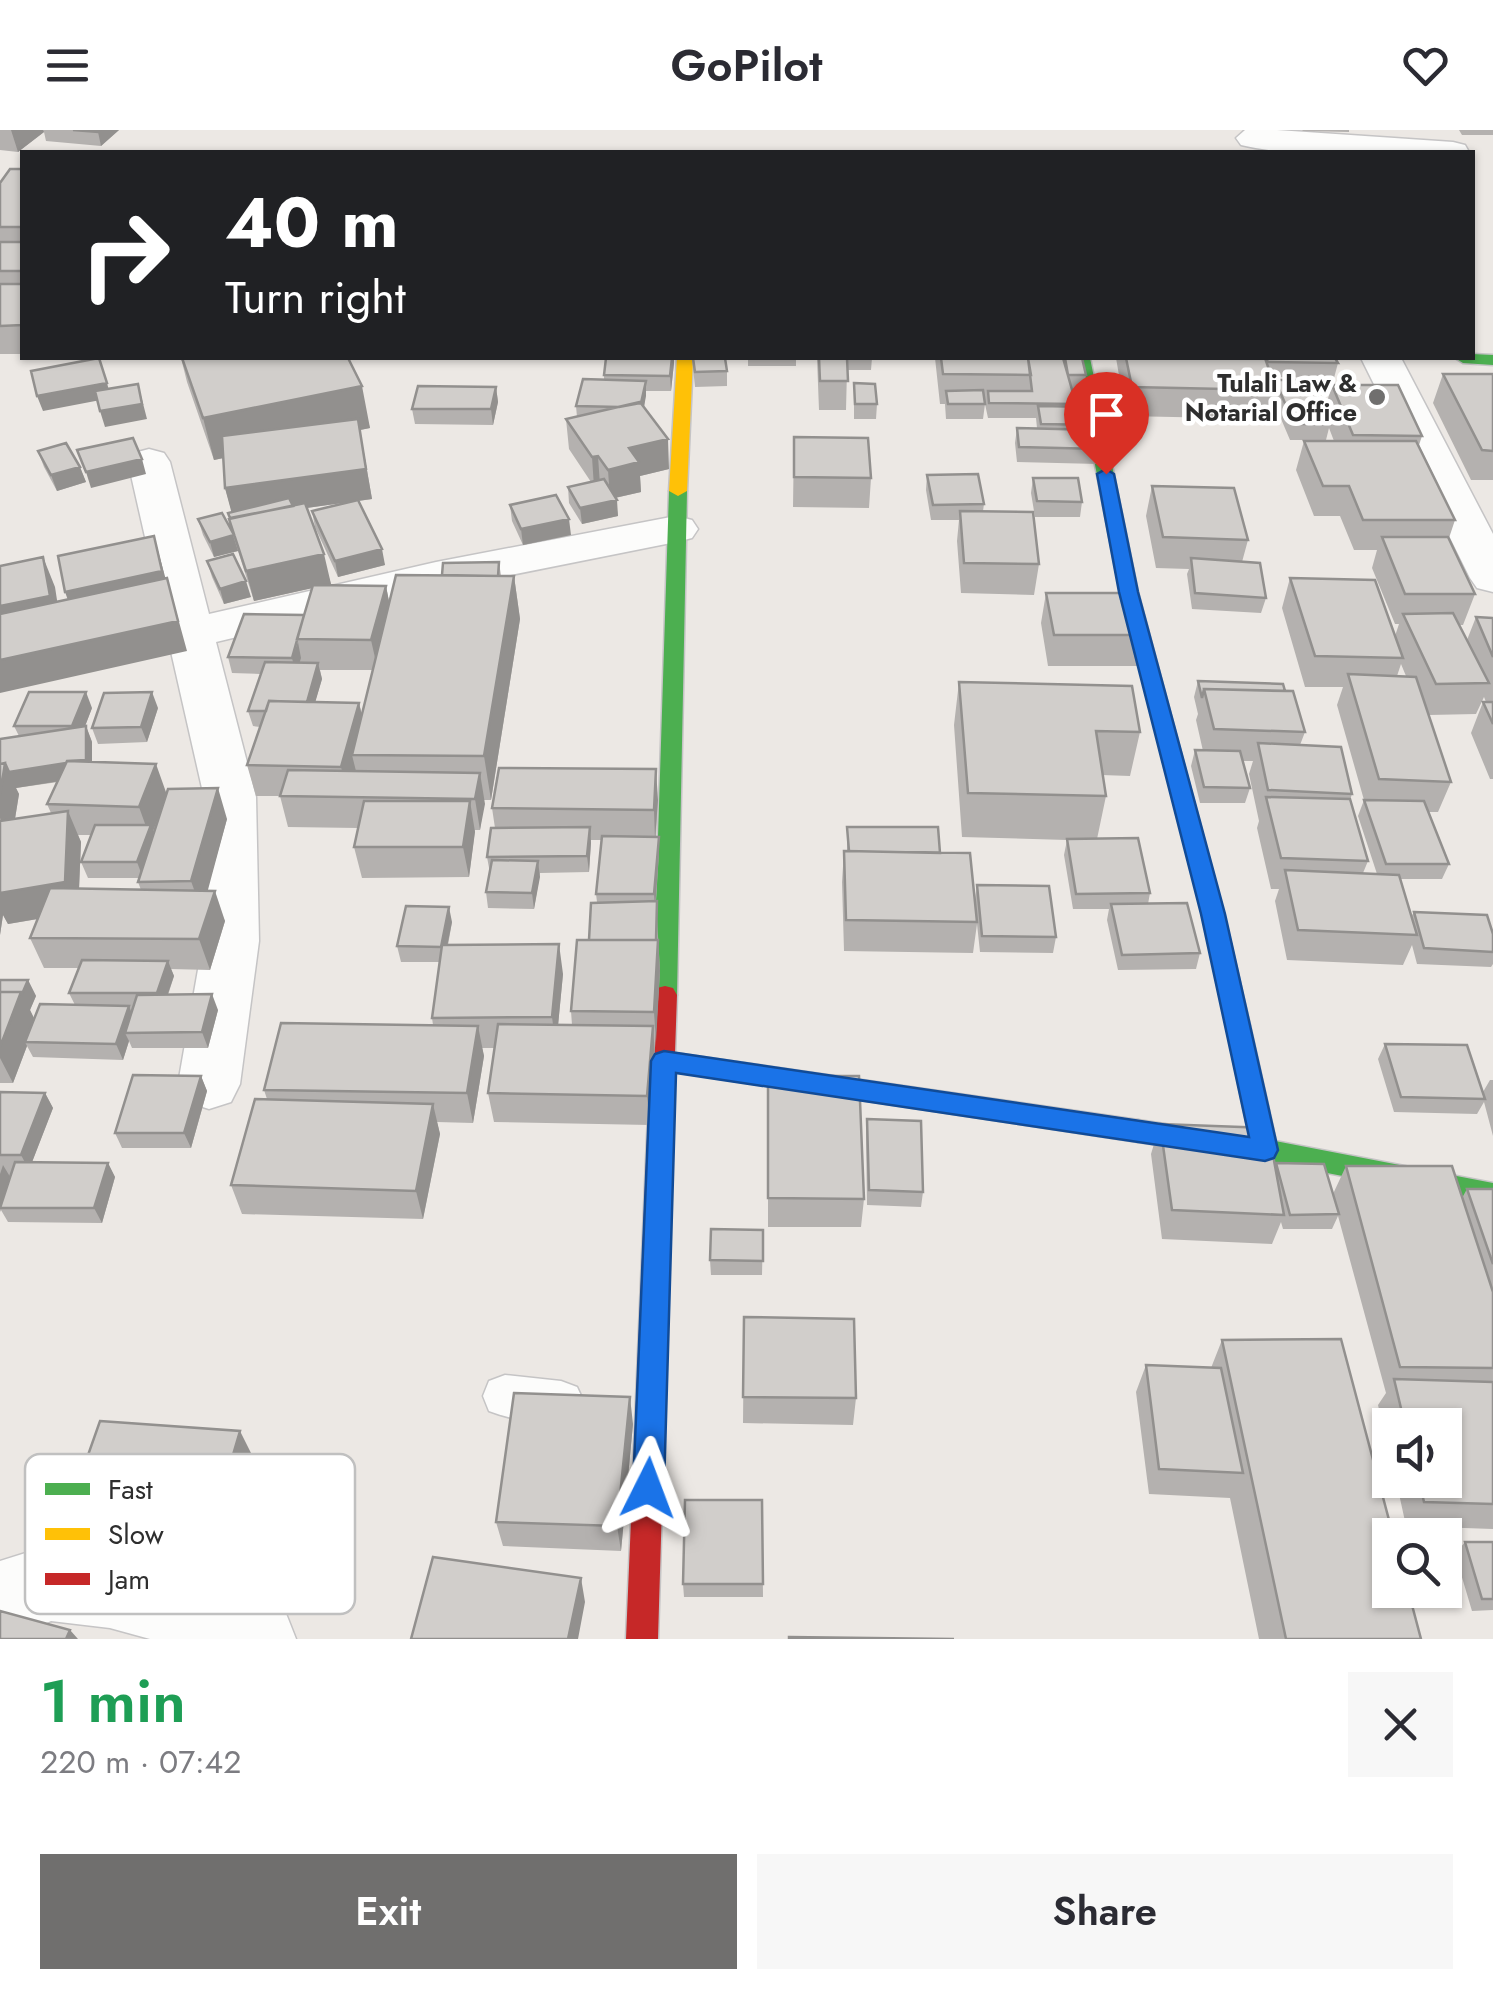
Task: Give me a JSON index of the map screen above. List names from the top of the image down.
{
  "places": ["Tulali Law & Notarial Office"],
  "legend": ["Fast", "Slow", "Jam"],
  "page": {
    "header": "GoPilot",
    "turn": ["40 m", "Turn right"],
    "heading": ["1 min", "220 m · 07:42"],
    "buttons": ["Exit", "Share"]
  }
}
